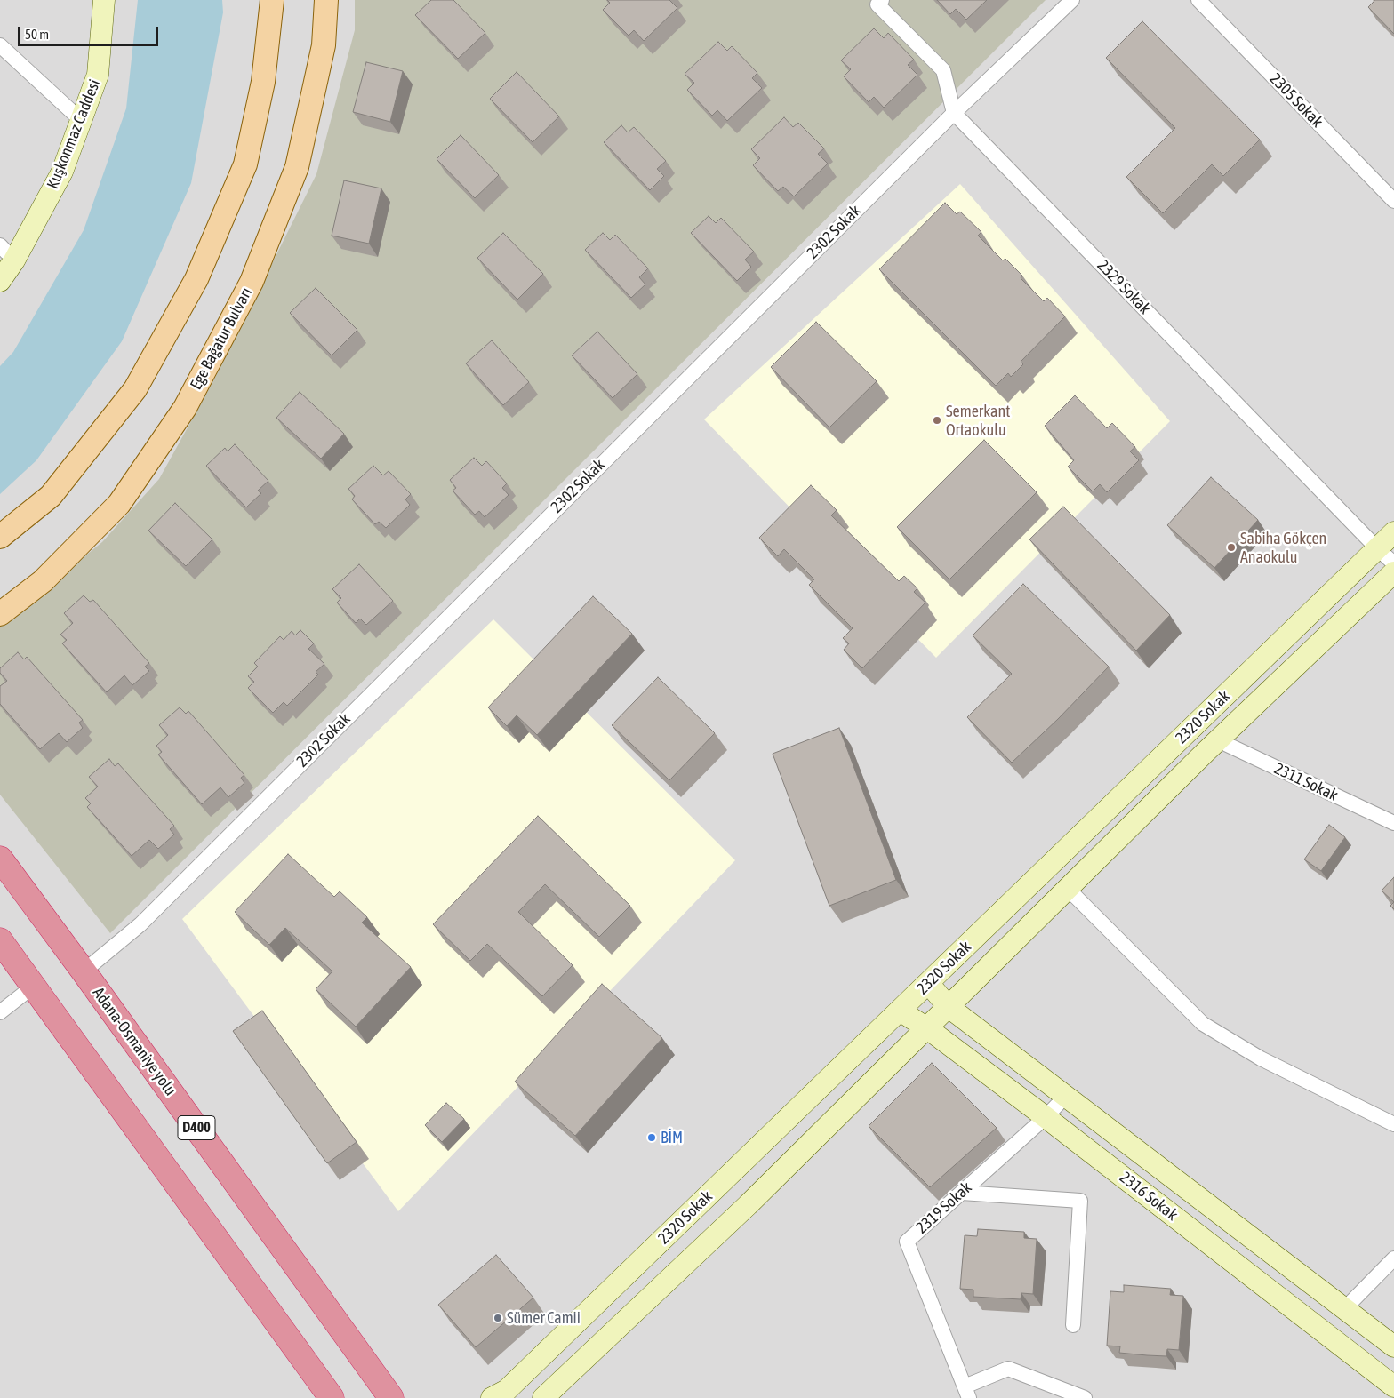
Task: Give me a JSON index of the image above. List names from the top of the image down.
{
  "streets": {
    "highway": ["Adana-Osmaniye yolu", "D400"],
    "main road": ["Ege Bağatur Bulvarı"],
    "street": [
      "2305 Sokak",
      "Kuşkonmaz Caddesi",
      "2302 Sokak",
      "2329 Sokak",
      "2320 Sokak",
      "2311 Sokak",
      "2316 Sokak",
      "2319 Sokak"
    ]
  },
  "crossings": [
    ["2302 Sokak", "2329 Sokak"],
    ["2302 Sokak", "Adana-Osmaniye yolu"],
    ["2329 Sokak", "2320 Sokak"],
    ["2320 Sokak", "2311 Sokak"],
    ["2320 Sokak", "2316 Sokak"],
    ["2316 Sokak", "2319 Sokak"]
  ],
  "places": [
    "Semerkant Ortaokulu",
    "Sabiha Gökçen Anaokulu",
    "BİM",
    "Sümer Camii"
  ],
  "scale_bar": "50 m"
}
